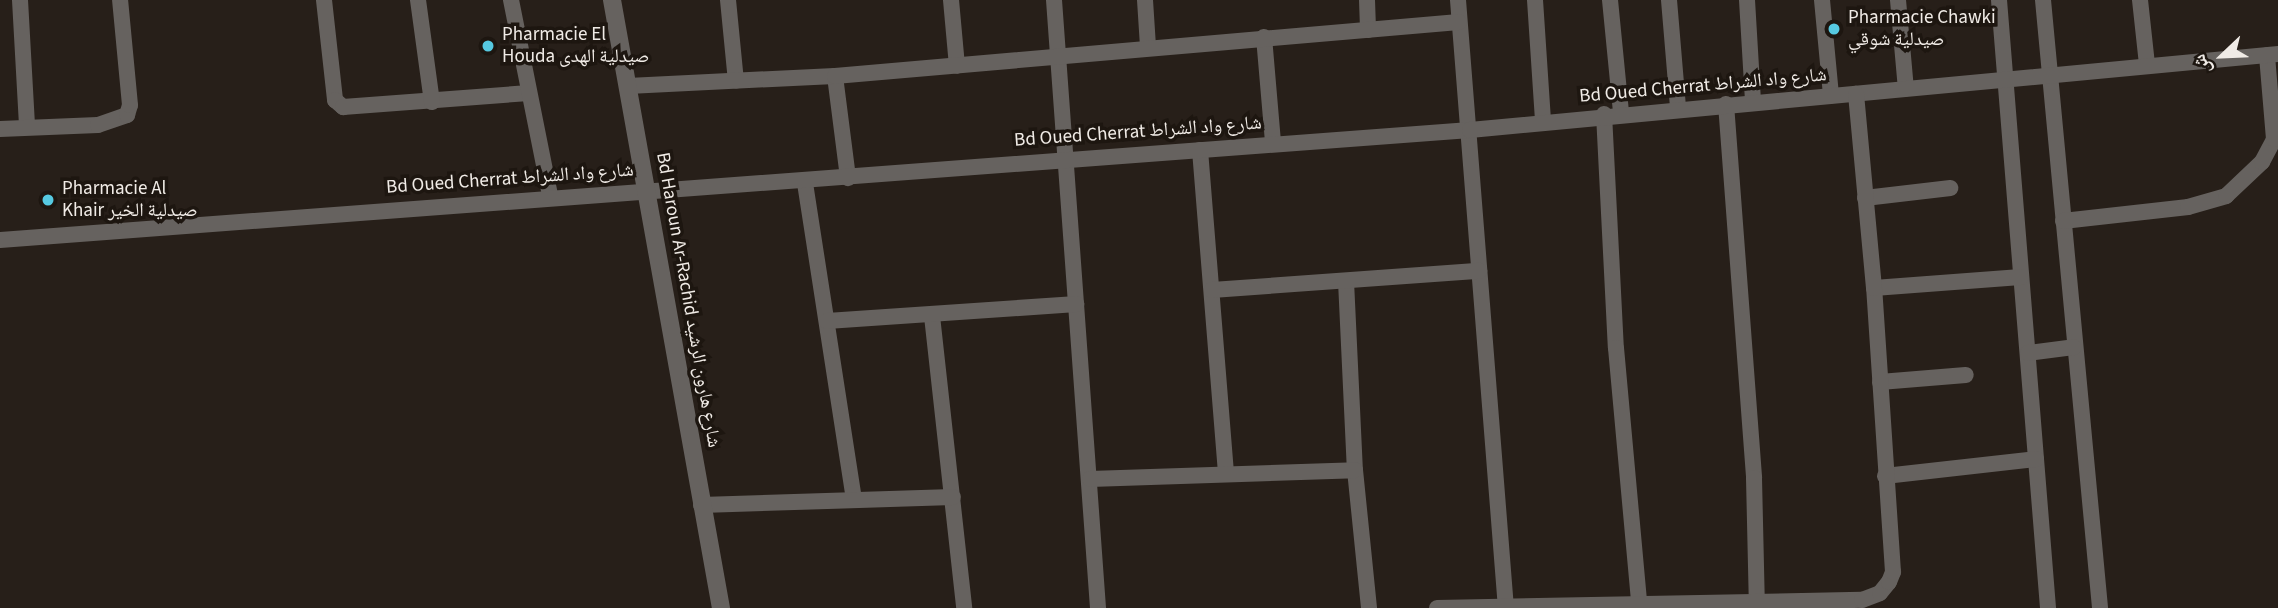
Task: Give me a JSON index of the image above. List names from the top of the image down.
{
  "streets": {
    "street": ["Bd Oued Cherrat شارع واد الشراط", "Bd Haroun Ar-Rachid شارع هارون الرشيد"]
  },
  "crossings": [
    ["Bd Oued Cherrat شارع واد الشراط", "Bd Haroun Ar-Rachid شارع هارون الرشيد"]
  ],
  "places": ["Pharmacie Chawki صيدلية شوقي", "Pharmacie El Houda صيدلية الهدى", "Pharmacie Al Khair صيدلية الخير"],
  "north": "bottom left"
}
